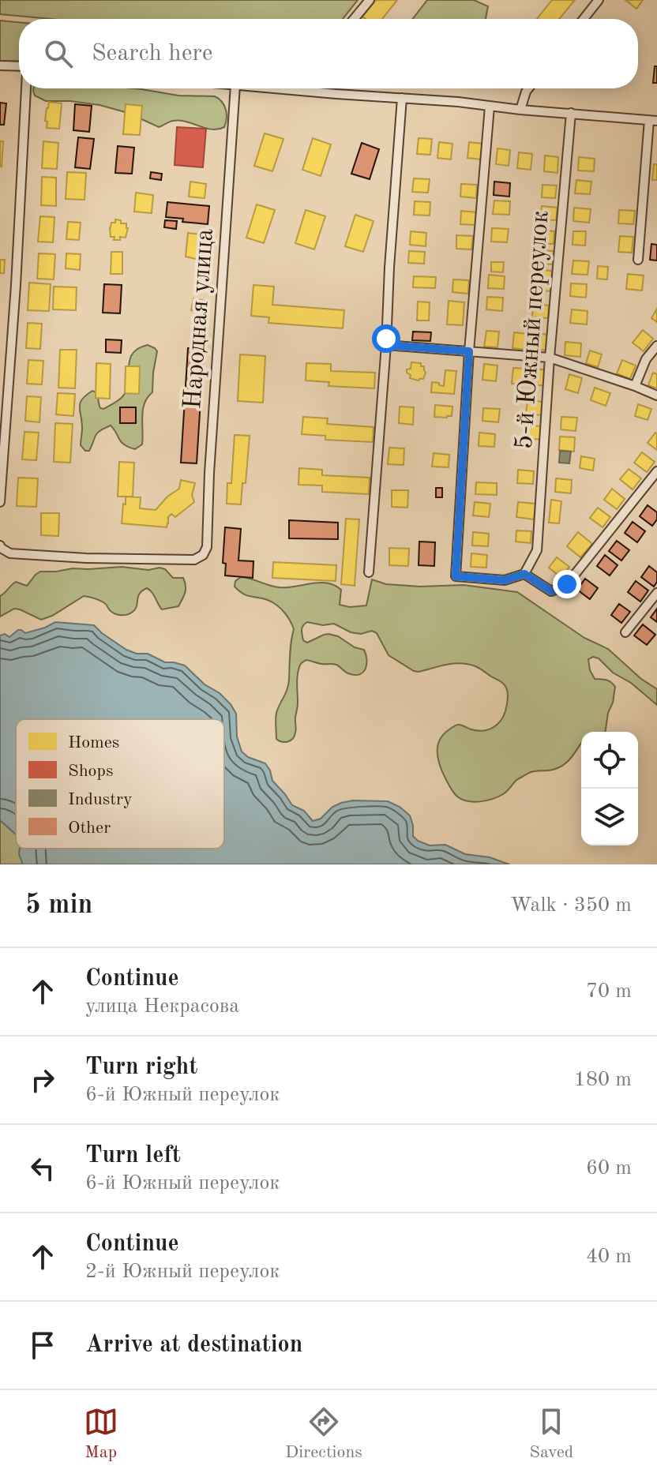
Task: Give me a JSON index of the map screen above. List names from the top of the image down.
{
  "streets": {
    "street": ["Народная улица", "5-й Южный переулок"]
  },
  "legend": [
    "Homes",
    "Shops",
    "Industry",
    "Other"
  ],
  "page": {
    "search": "Search here",
    "heading": ["5 min", "Walk · 350 m"],
    "list": [
      ["Continue", "улица Некрасова", "70 m"],
      ["Turn right", "6-й Южный переулок", "180 m"],
      ["Turn left", "6-й Южный переулок", "60 m"],
      ["Continue", "2-й Южный переулок", "40 m"],
      "Arrive at destination"
    ],
    "nav": ["Map", "Directions", "Saved"]
  }
}
